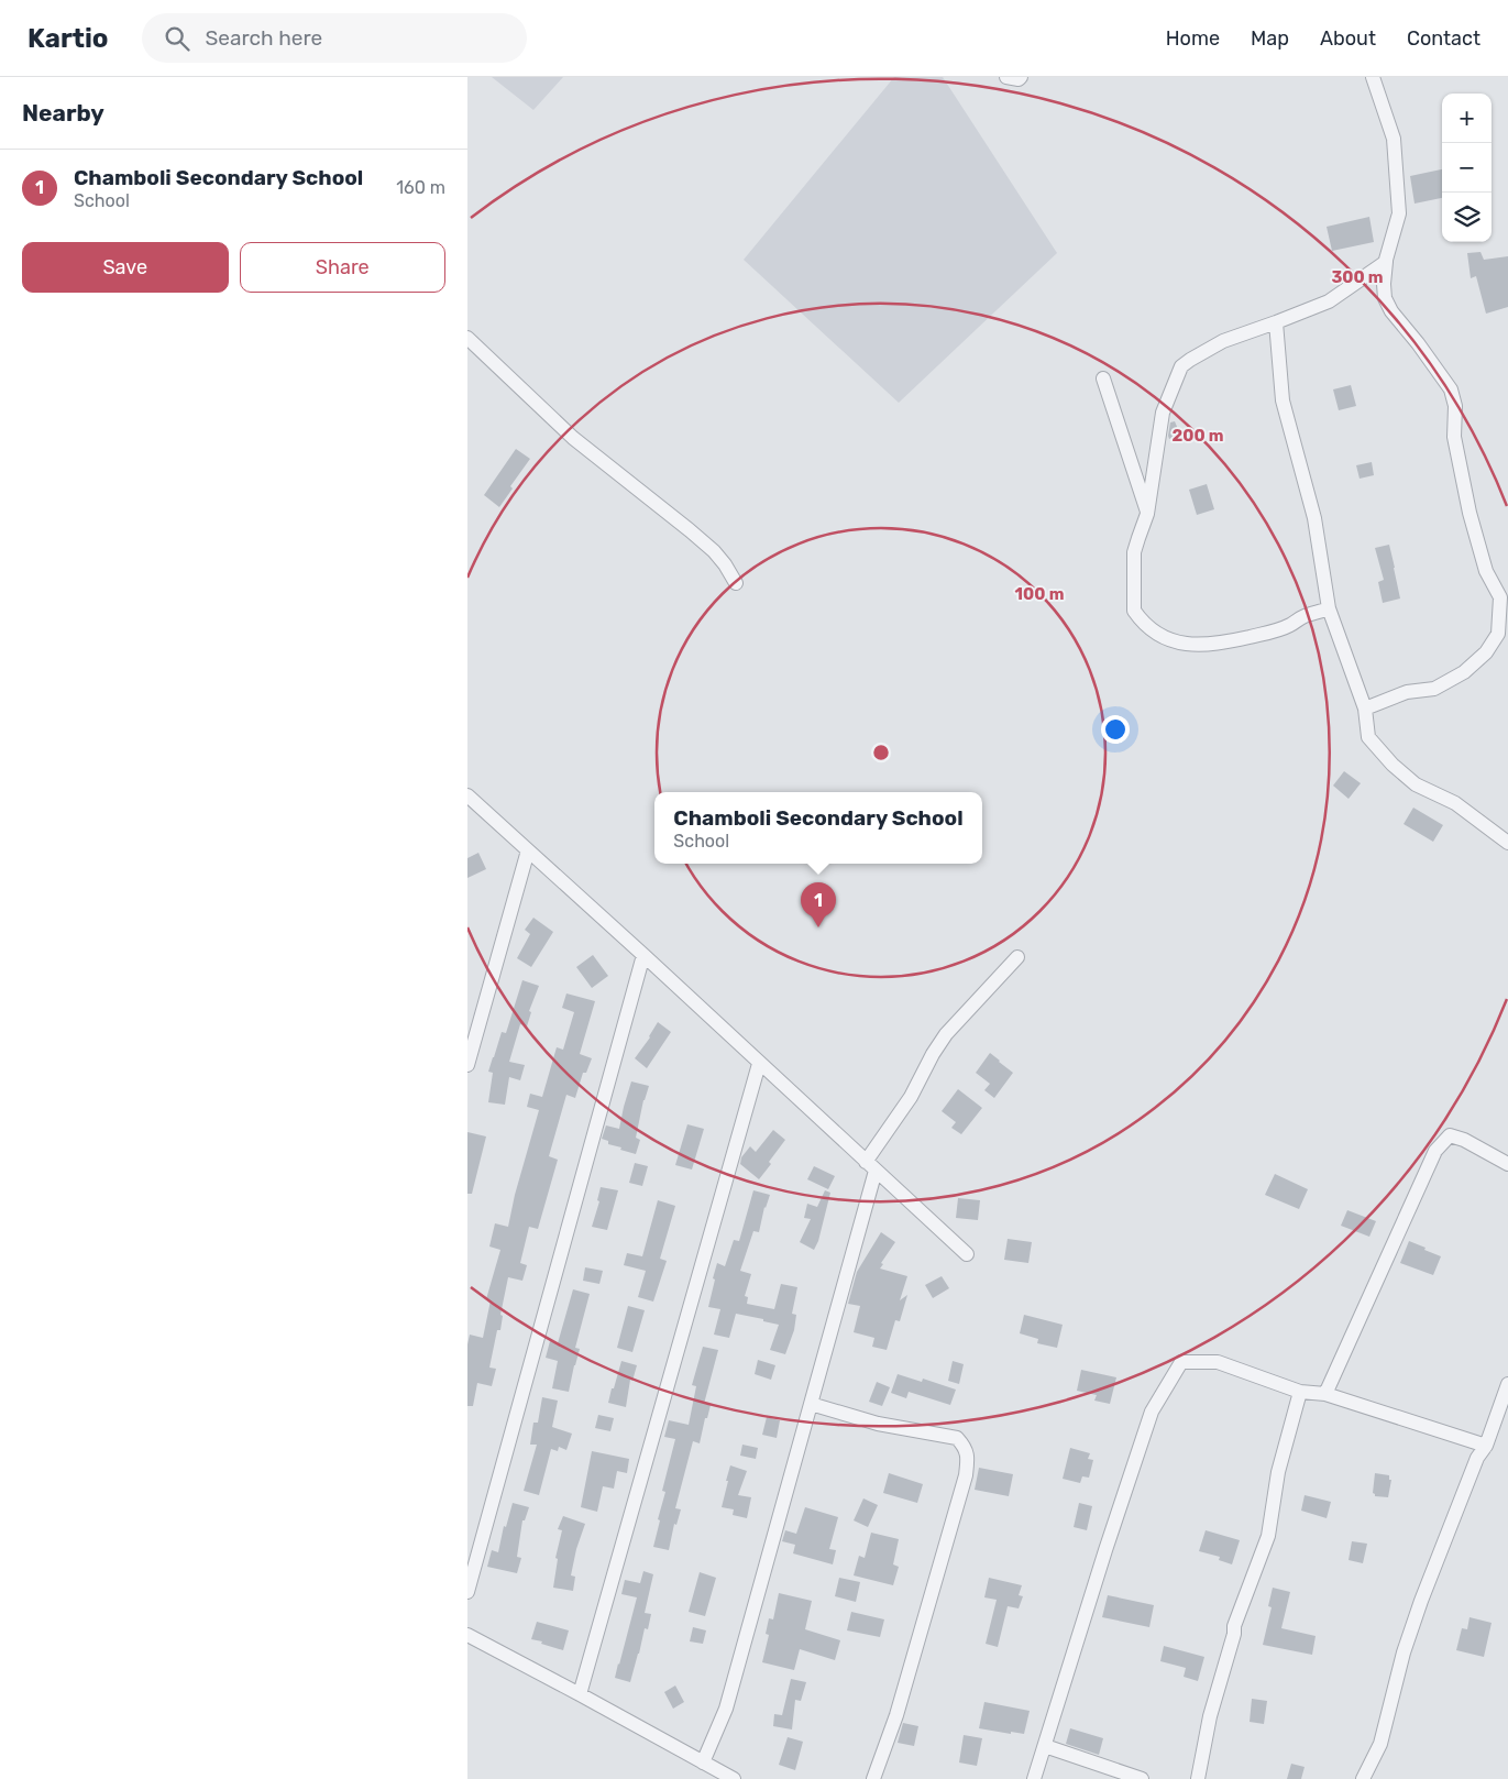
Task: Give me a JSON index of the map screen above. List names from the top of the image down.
{
  "page": {
    "header": "Kartio",
    "search": "Search here",
    "nav": [
      "Home",
      "Map",
      "About",
      "Contact"
    ],
    "heading": "Nearby",
    "map_buttons": ["+", "−"],
    "list": [
      {
        "mark": "1",
        "name": "Chamboli Secondary School",
        "note": "School",
        "value": "160 m"
      }
    ],
    "buttons": ["Save", "Share"],
    "popup": ["Chamboli Secondary School", "School"],
    "pins": "1"
  },
  "rings": ["300 m", "200 m", "100 m"]
}
